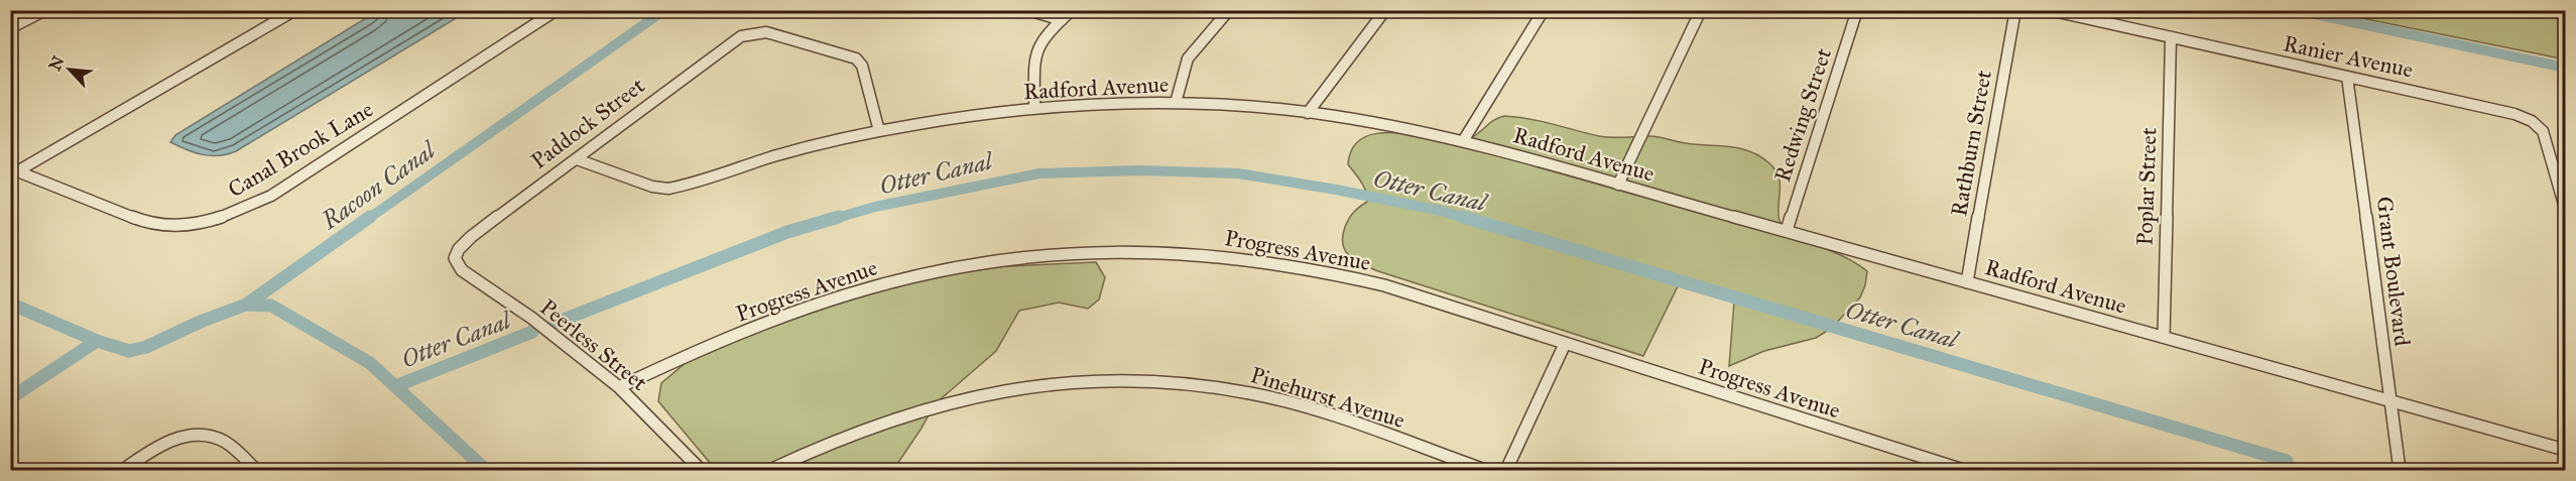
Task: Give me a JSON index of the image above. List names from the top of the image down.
{
  "streets": {
    "street": [
      "Ranier Avenue",
      "Radford Avenue",
      "Redwing Street",
      "Paddock Street",
      "Rathburn Street",
      "Canal Brook Lane",
      "Poplar Street",
      "Progress Avenue",
      "Grant Boulevard",
      "Peerless Street",
      "Pinehurst Avenue"
    ]
  },
  "crossings": [
    ["Ranier Avenue", "Poplar Street"],
    ["Ranier Avenue", "Grant Boulevard"],
    ["Radford Avenue", "Redwing Street"],
    ["Radford Avenue", "Paddock Street"],
    ["Radford Avenue", "Rathburn Street"],
    ["Radford Avenue", "Poplar Street"],
    ["Radford Avenue", "Grant Boulevard"],
    ["Paddock Street", "Peerless Street"],
    ["Progress Avenue", "Peerless Street"]
  ],
  "water": ["Otter Canal", "Racoon Canal"],
  "north": "top left"
}
